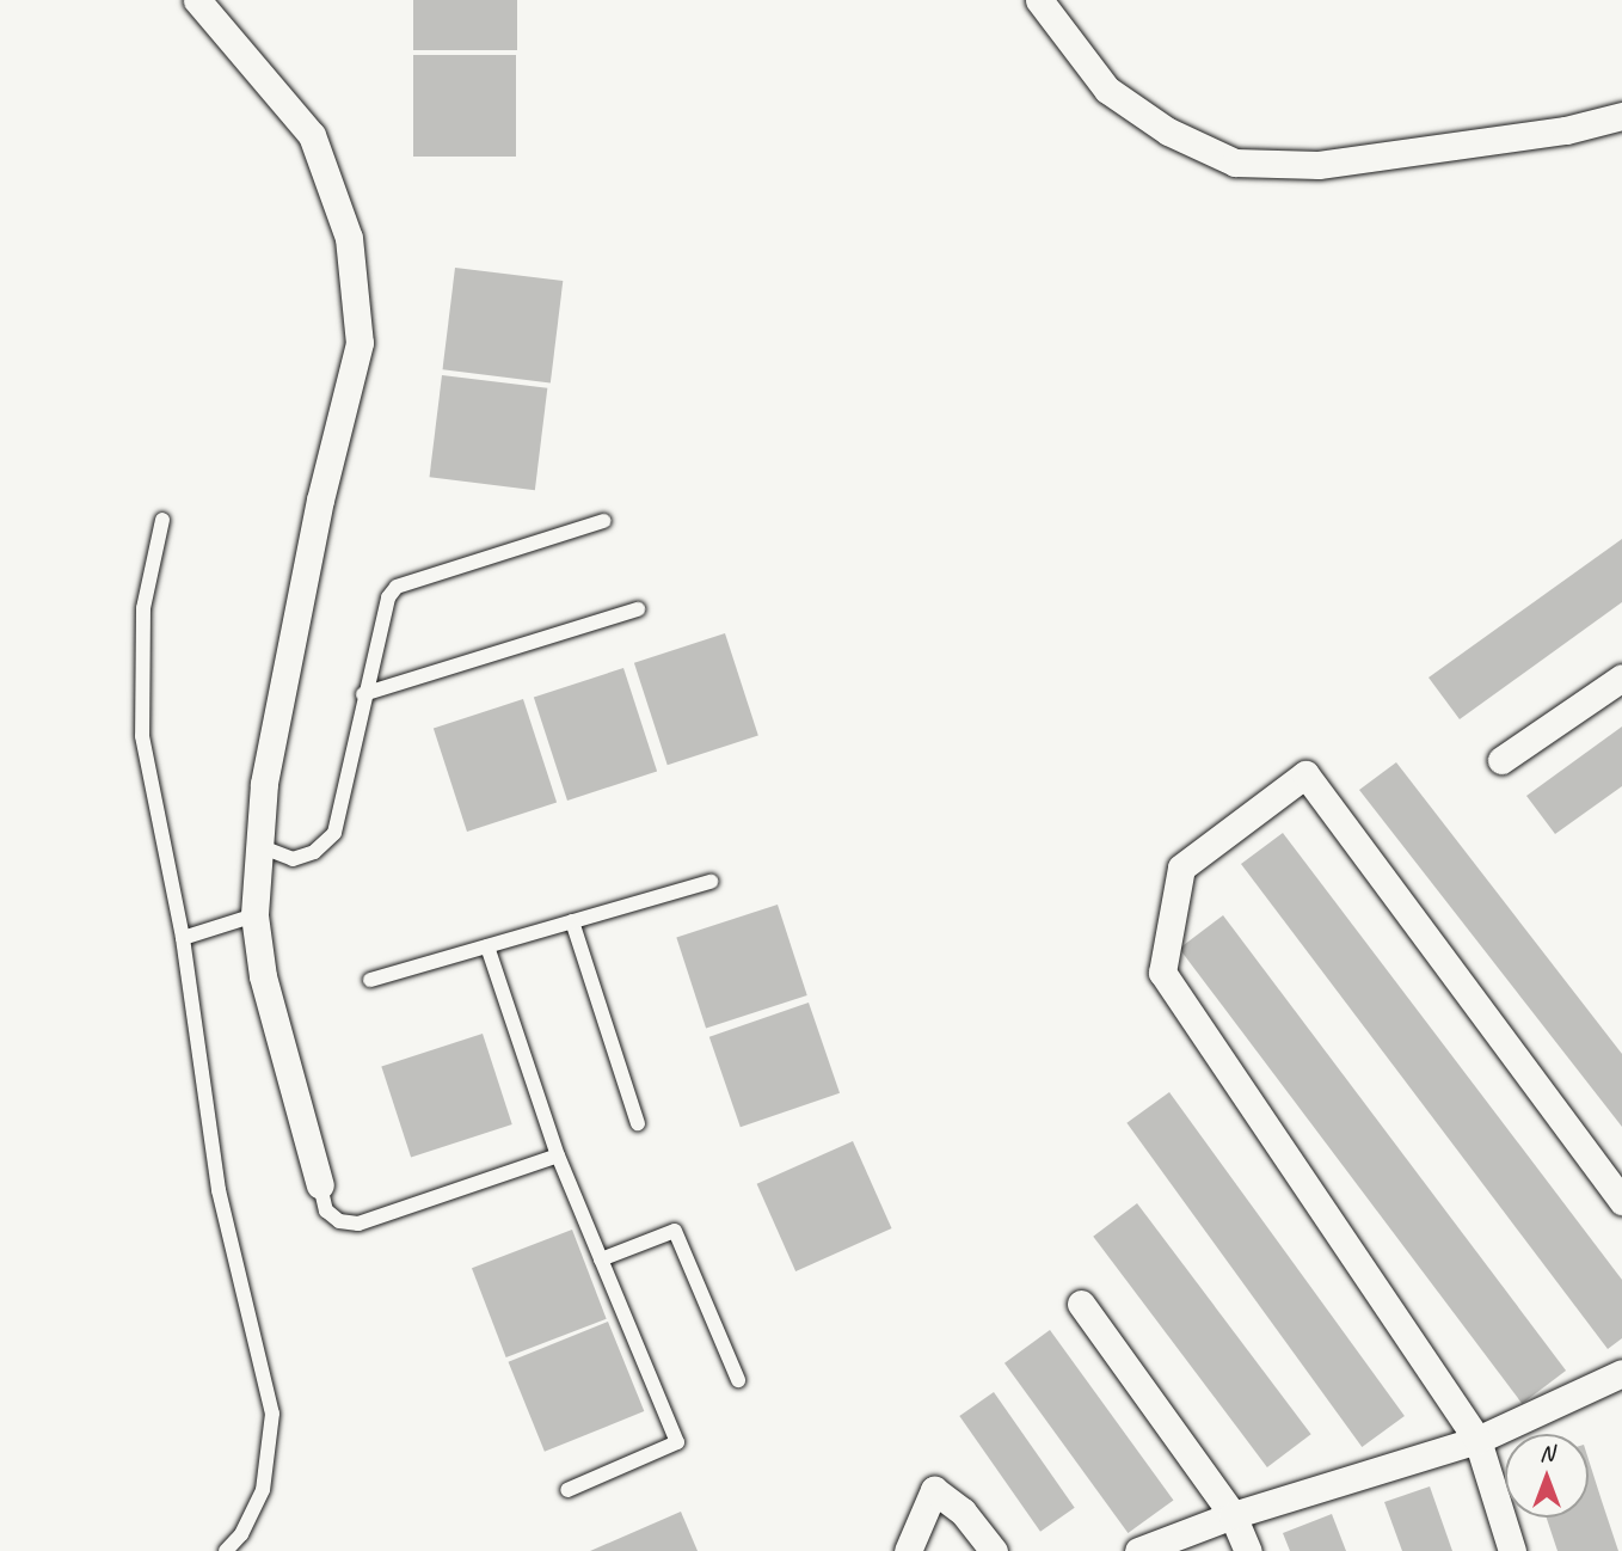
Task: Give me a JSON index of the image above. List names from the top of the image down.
{
  "north": "top"
}
